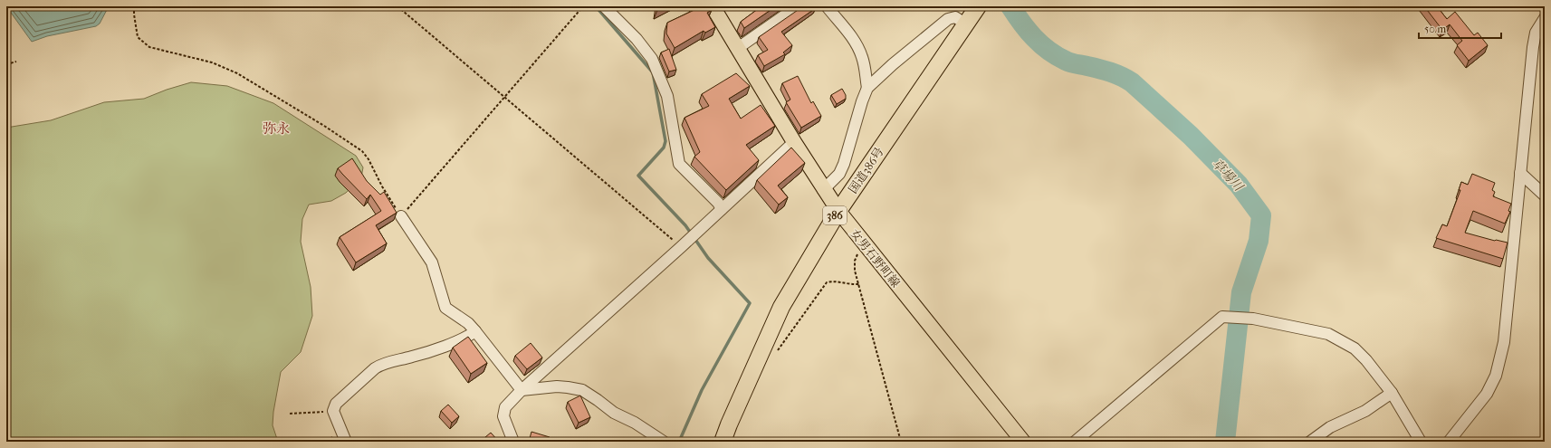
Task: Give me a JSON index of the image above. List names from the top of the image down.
{
  "streets": {
    "highway": ["国道386号", "386"],
    "main road": ["女男石野町線"]
  },
  "crossings": [
    ["国道386号", "女男石野町線"]
  ],
  "districts": ["弥永"],
  "water": ["草場川"],
  "scale_bar": "50 m"
}
